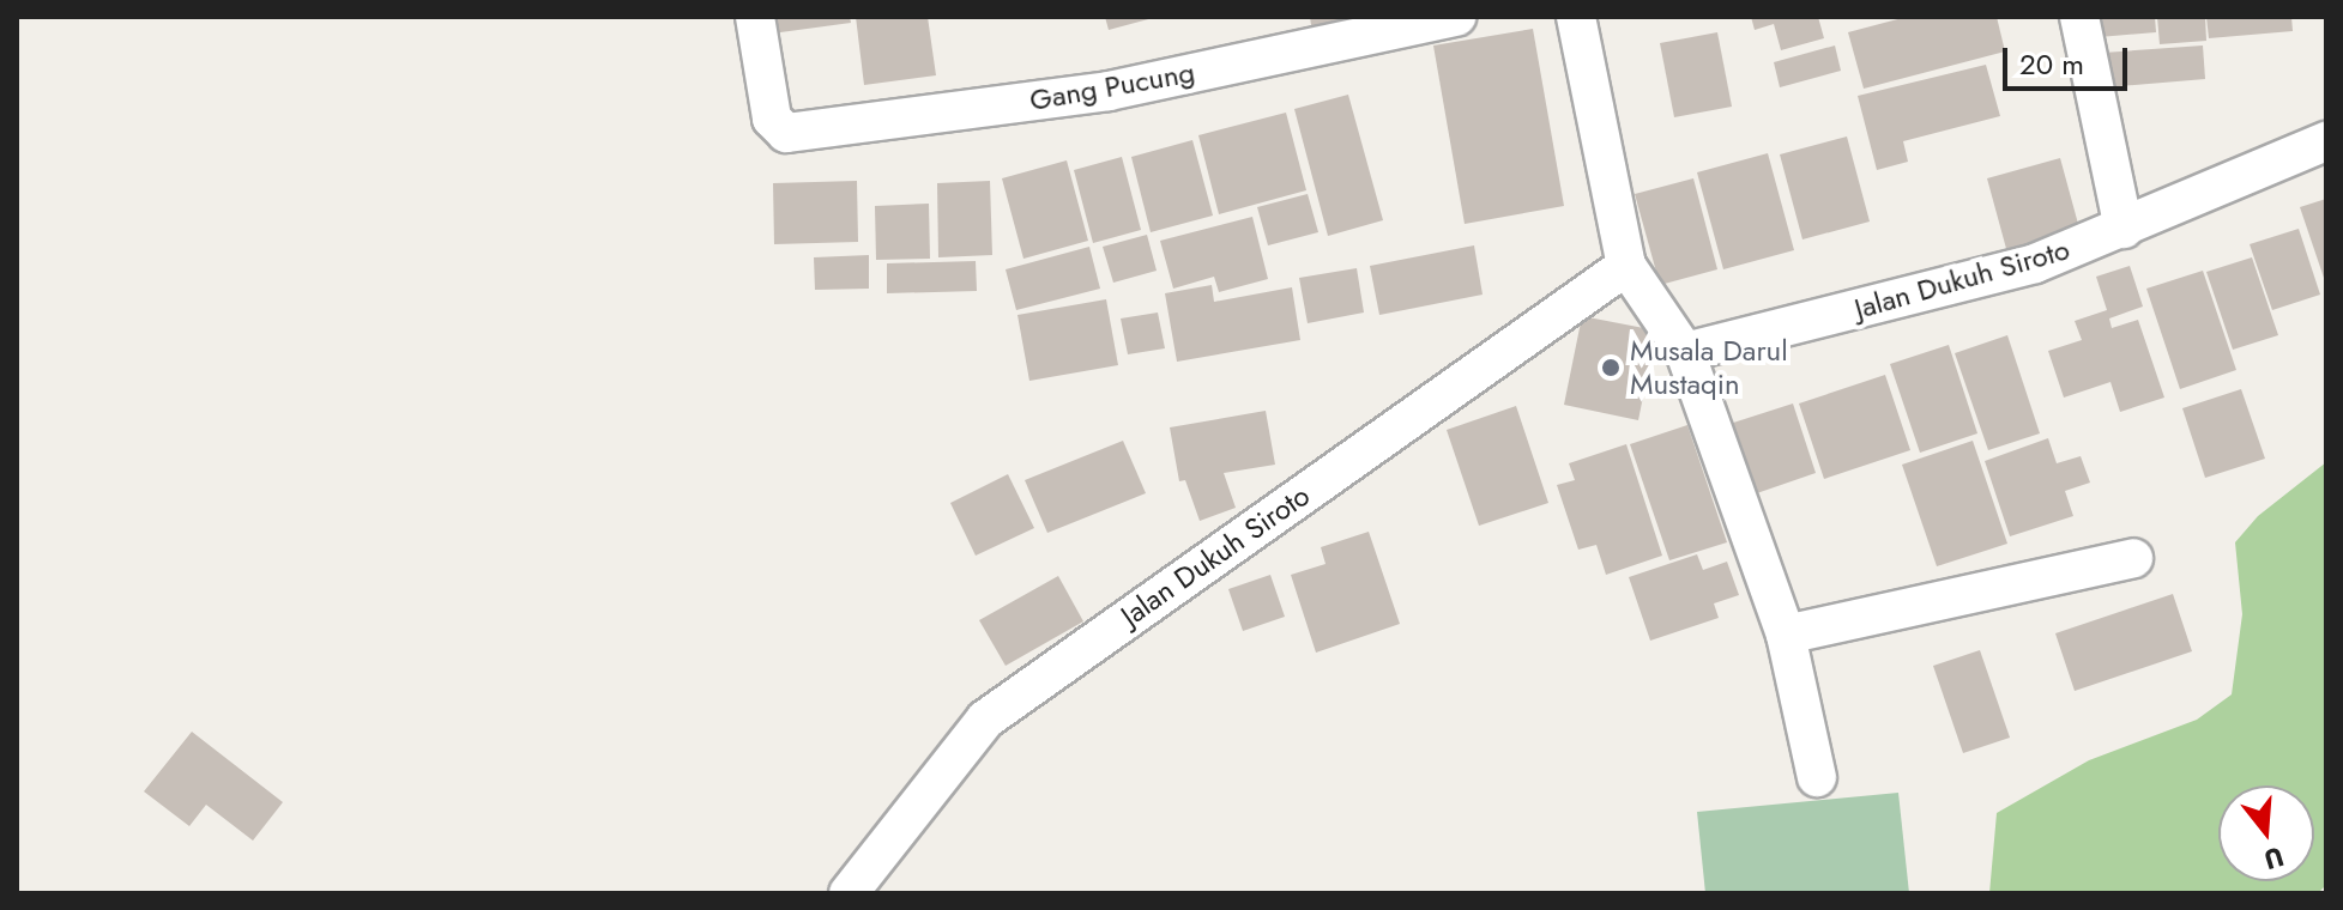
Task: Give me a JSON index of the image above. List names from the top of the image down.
{
  "streets": {
    "street": ["Gang Pucung", "Jalan Dukuh Siroto"]
  },
  "places": ["Musala Darul Mustaqin"],
  "scale_bar": "20 m",
  "north": "bottom"
}
